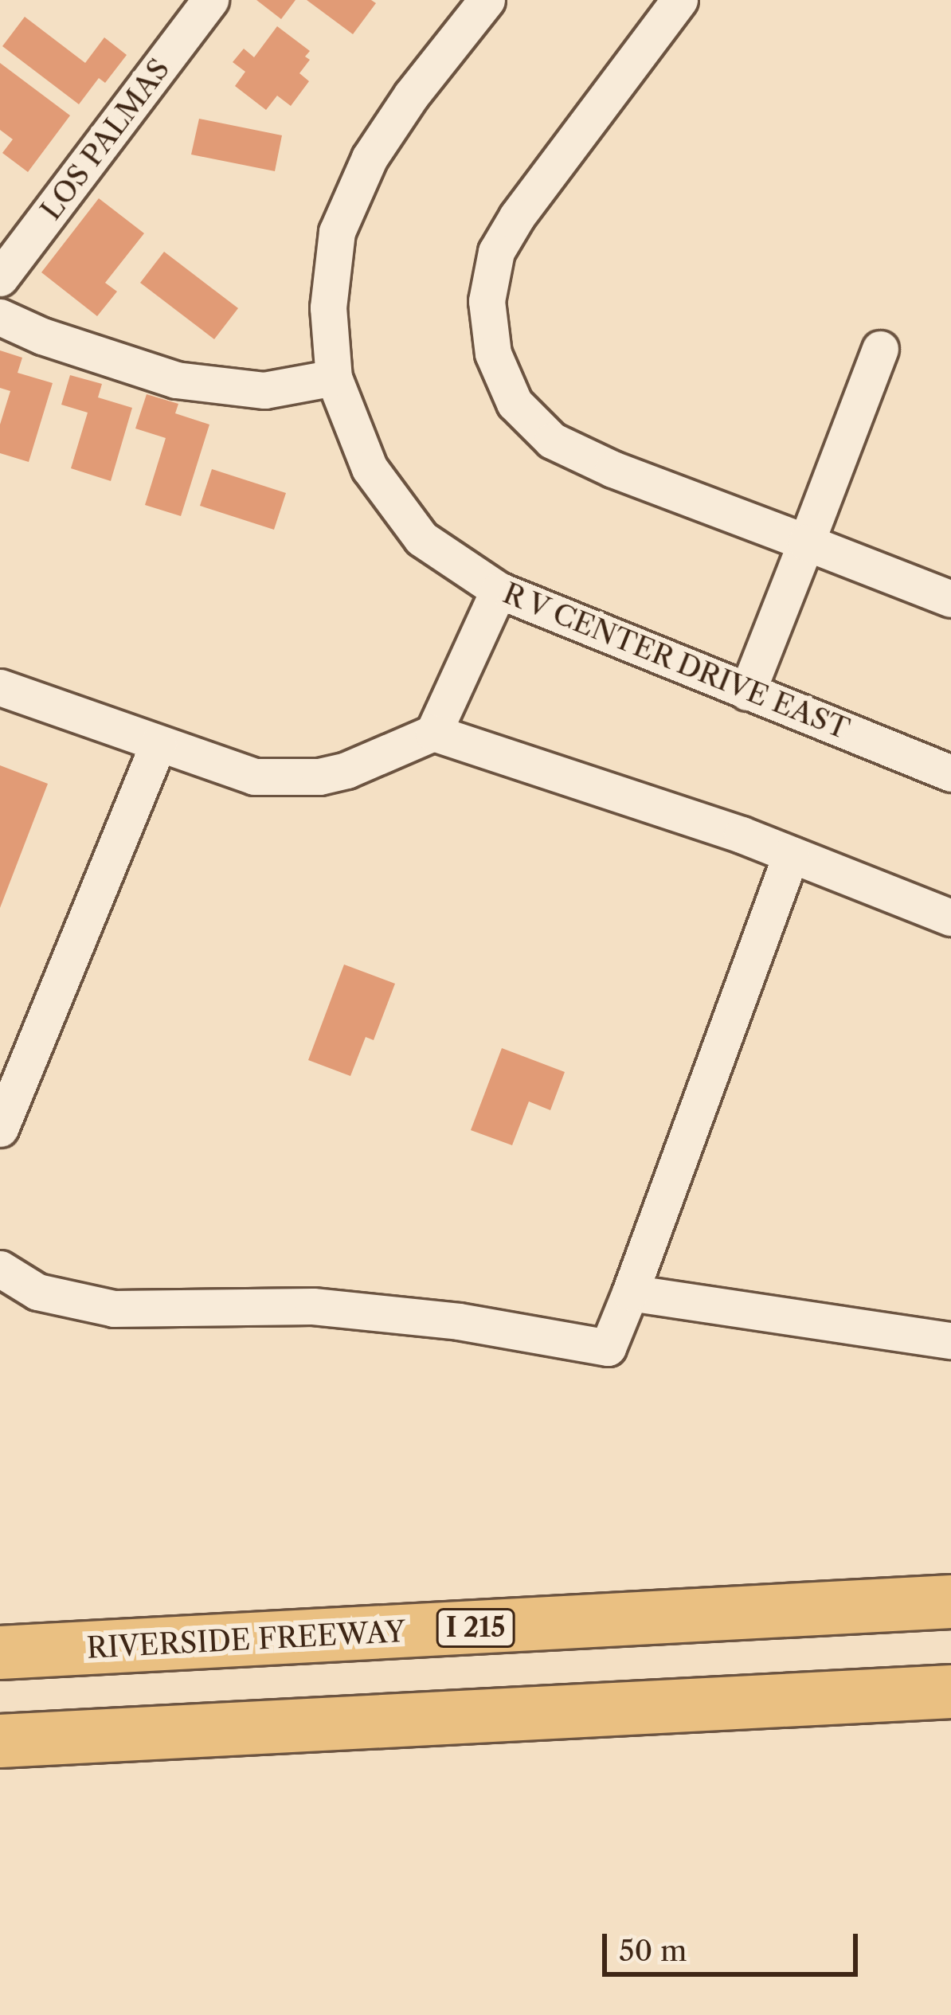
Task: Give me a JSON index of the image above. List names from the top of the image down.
{
  "streets": {
    "highway": ["I 215", "RIVERSIDE FREEWAY"],
    "street": ["LOS PALMAS", "R V CENTER DRIVE EAST"]
  },
  "scale_bar": "50 m"
}
